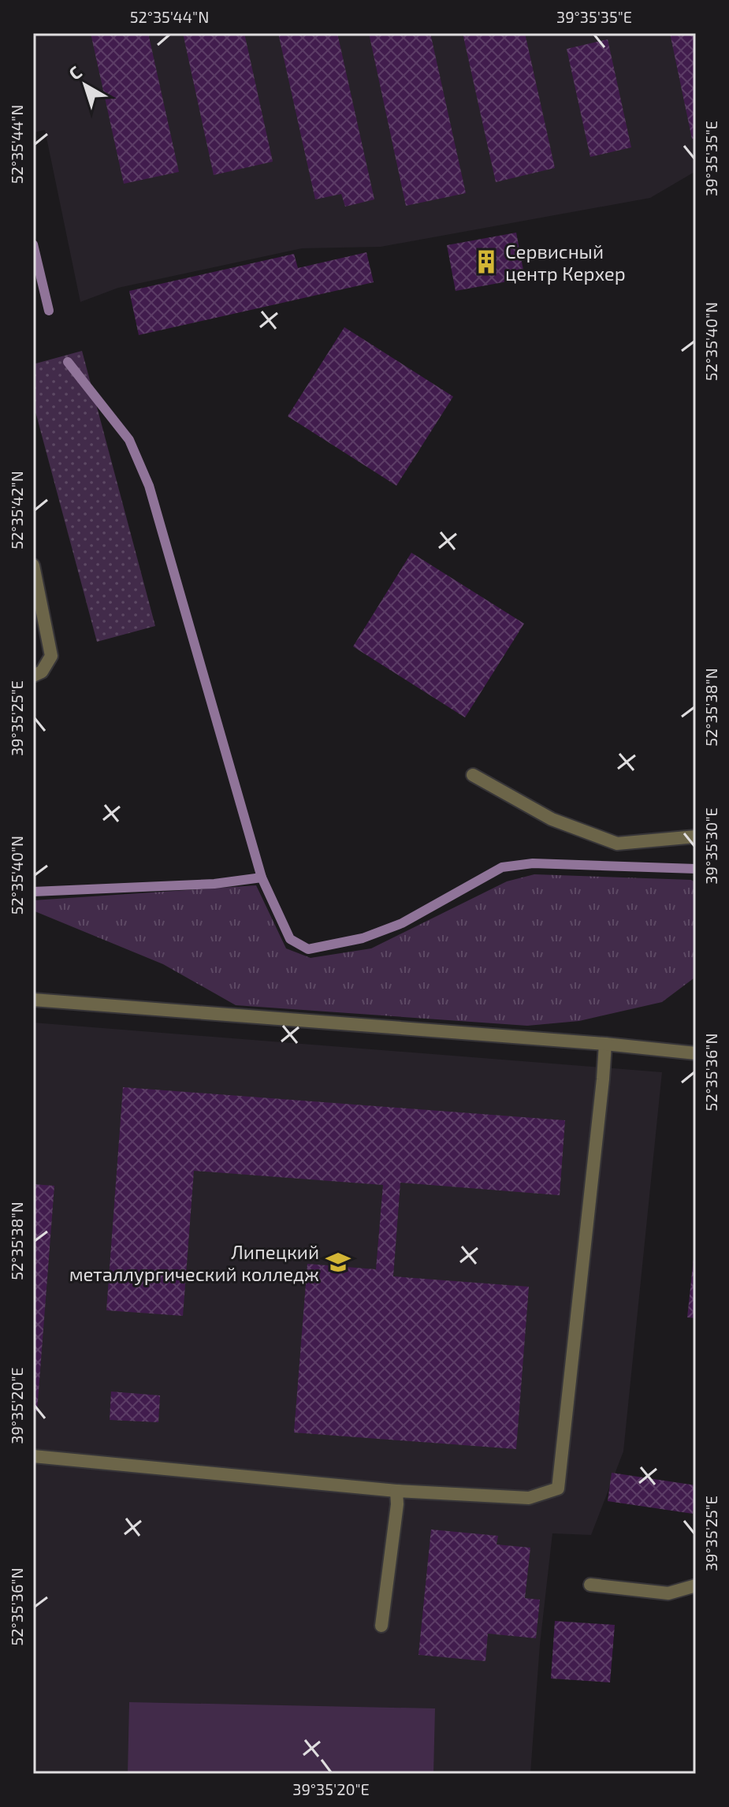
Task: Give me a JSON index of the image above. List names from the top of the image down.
{
  "places": {
    "building": ["Сервисный центр Керхер"],
    "school or university": ["Липецкий металлургический колледж"]
  },
  "north": "top left",
  "coordinates": [
    "52°35'44\"N",
    "39°35'35\"E",
    "52°35'40\"N",
    "52°35'42\"N",
    "52°35'38\"N",
    "39°35'25\"E",
    "39°35'30\"E",
    "52°35'36\"N",
    "39°35'20\"E"
  ]
}
